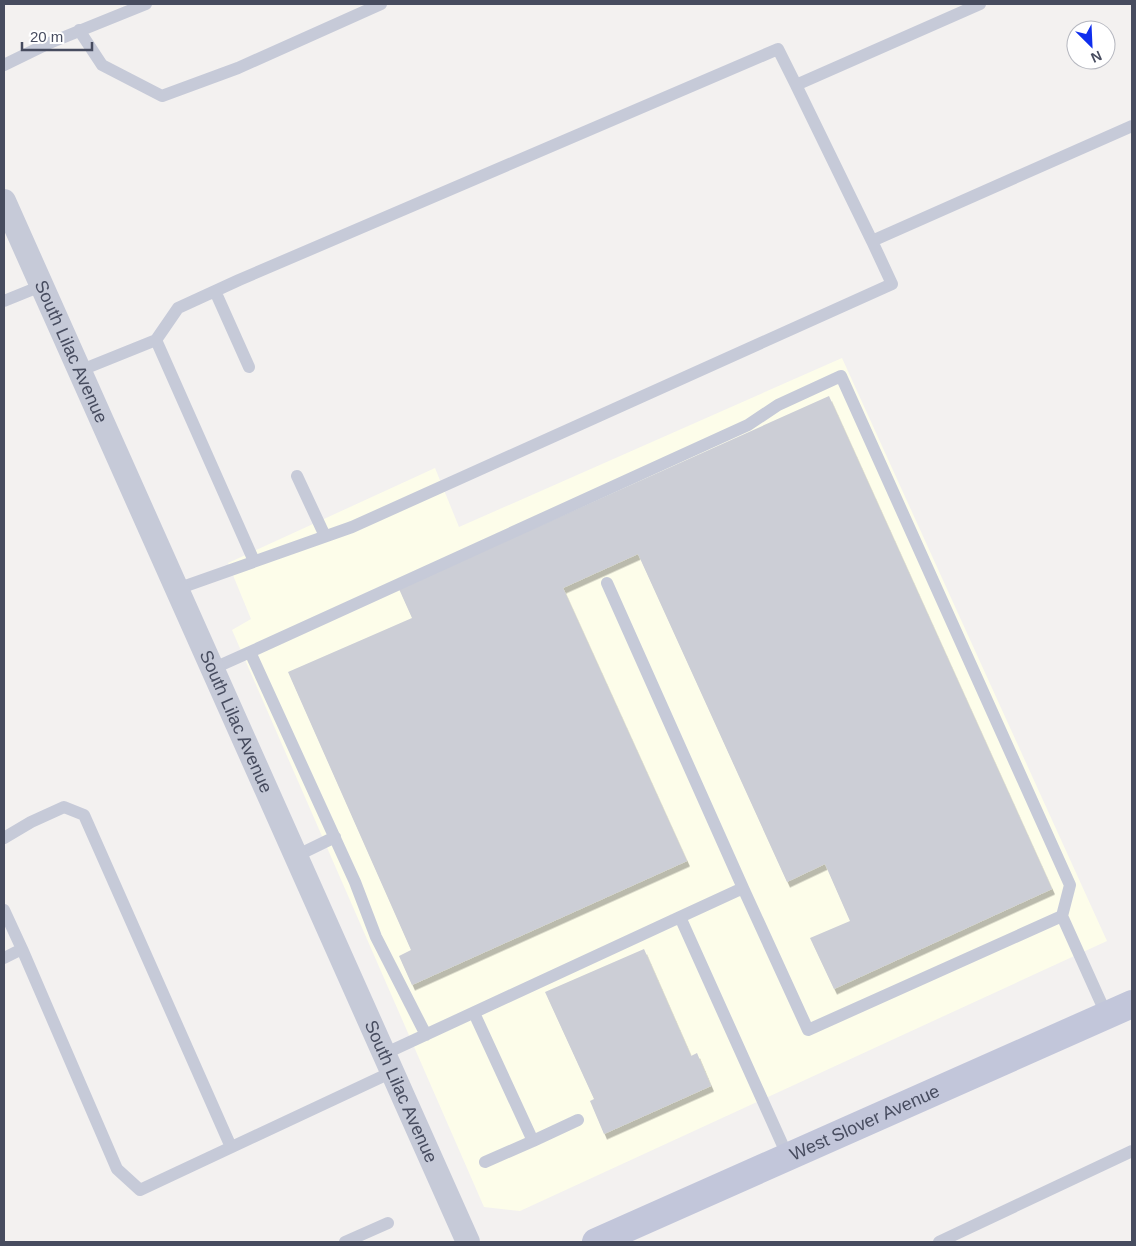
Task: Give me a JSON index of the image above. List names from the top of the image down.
{
  "streets": {
    "main road": ["West Slover Avenue"],
    "street": ["South Lilac Avenue"]
  },
  "scale_bar": "20 m",
  "north": "bottom right"
}
